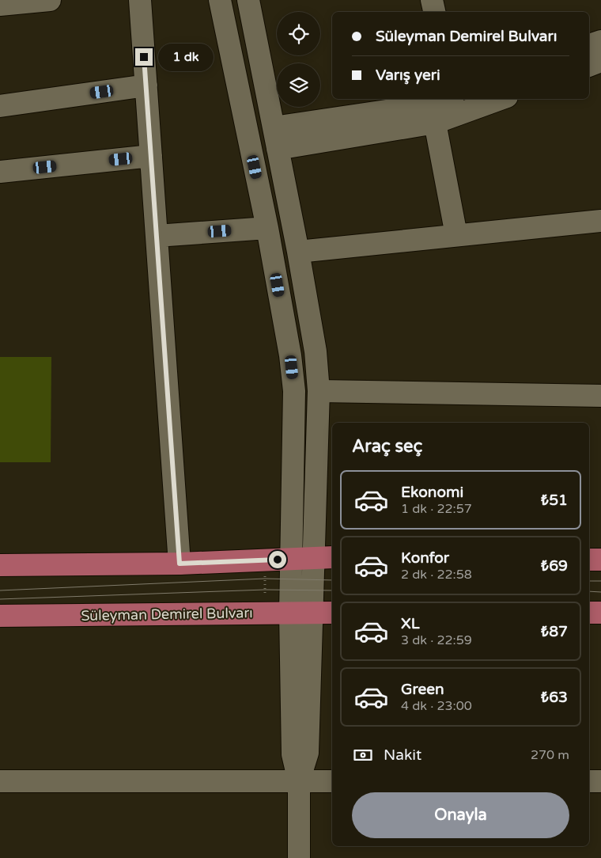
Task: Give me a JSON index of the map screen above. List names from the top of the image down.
{
  "streets": {
    "main road": ["Süleyman Demirel Bulvarı"]
  },
  "page": {
    "banner": ["Süleyman Demirel Bulvarı", "Varış yeri"],
    "bubble": "1 dk",
    "heading": "Araç seç",
    "list": [
      {
        "name": "Ekonomi",
        "note": "1 dk · 22:57",
        "value": "₺51"
      },
      {
        "name": "Konfor",
        "note": "2 dk · 22:58",
        "value": "₺69"
      },
      {
        "name": "XL",
        "note": "3 dk · 22:59",
        "value": "₺87"
      },
      {
        "name": "Green",
        "note": "4 dk · 23:00",
        "value": "₺63"
      }
    ],
    "pay": ["Nakit", "270 m"],
    "buttons": "Onayla"
  }
}
